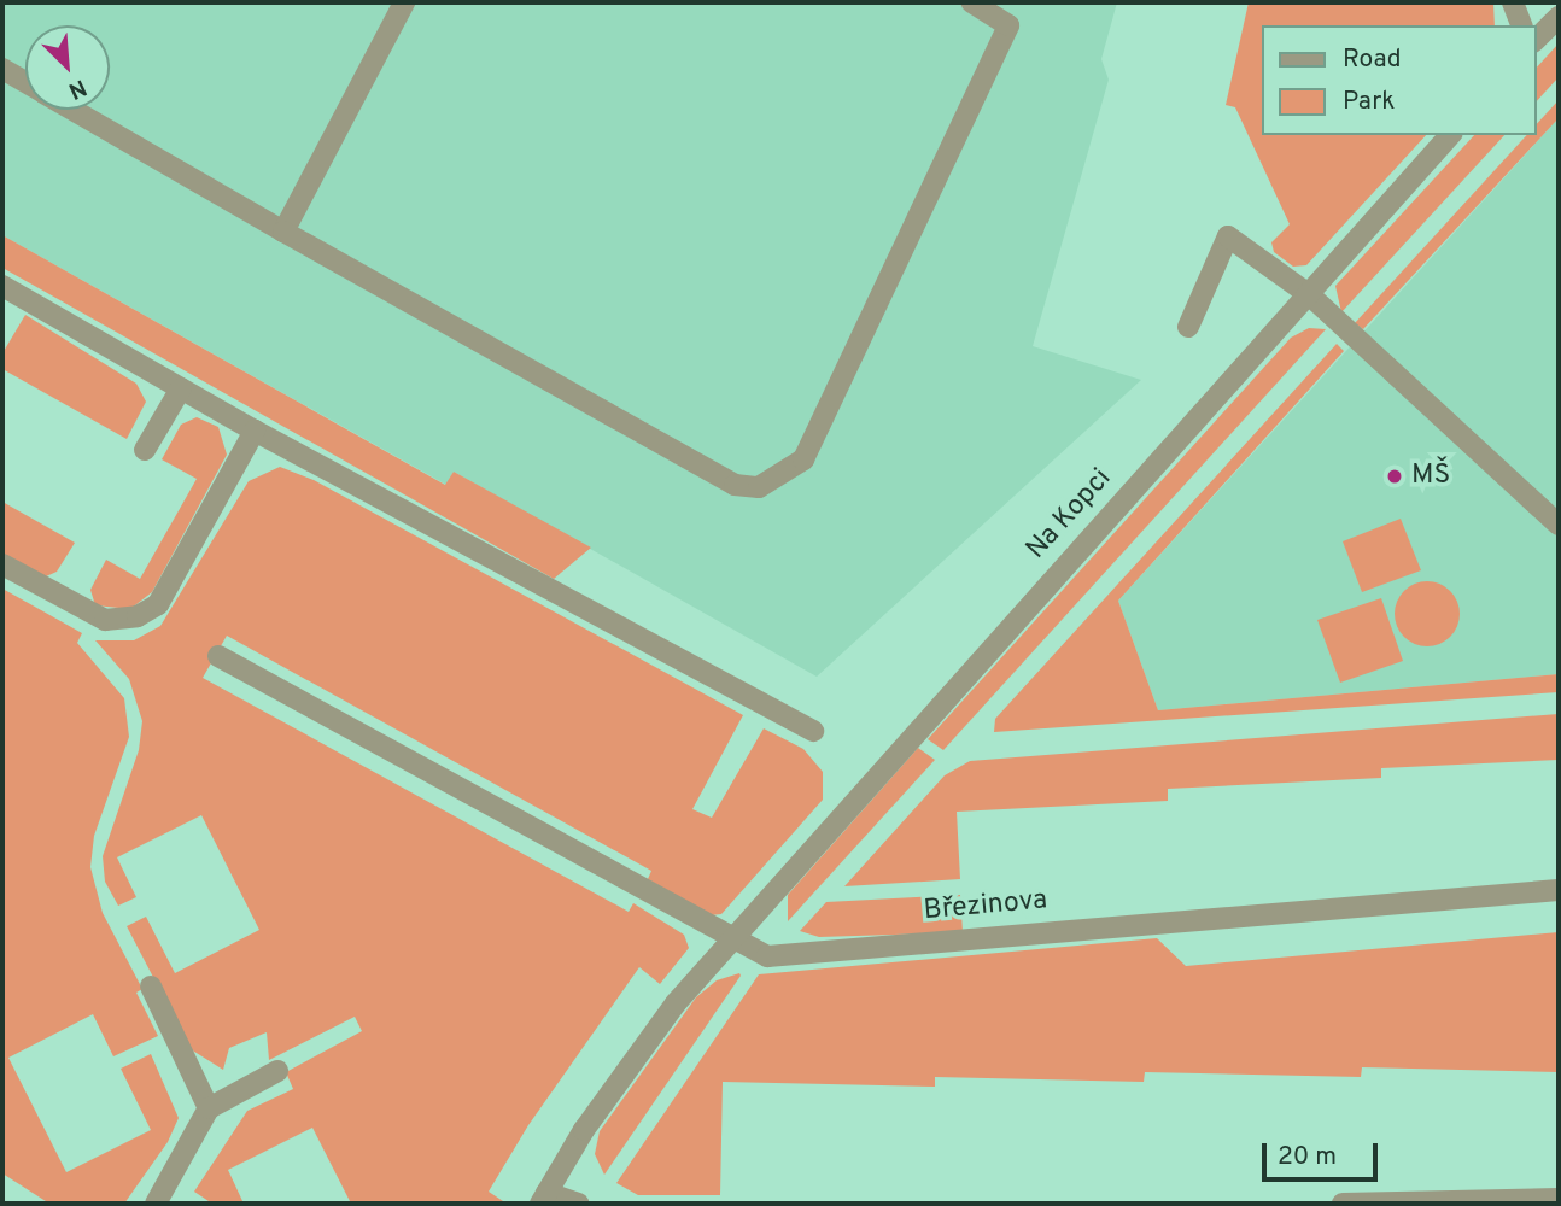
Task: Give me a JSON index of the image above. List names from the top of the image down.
{
  "streets": {
    "street": ["Na Kopci", "Březinova"]
  },
  "crossings": [
    ["Na Kopci", "Březinova"]
  ],
  "places": ["MŠ"],
  "legend": ["Road", "Park"],
  "scale_bar": "20 m",
  "north": "bottom right"
}
